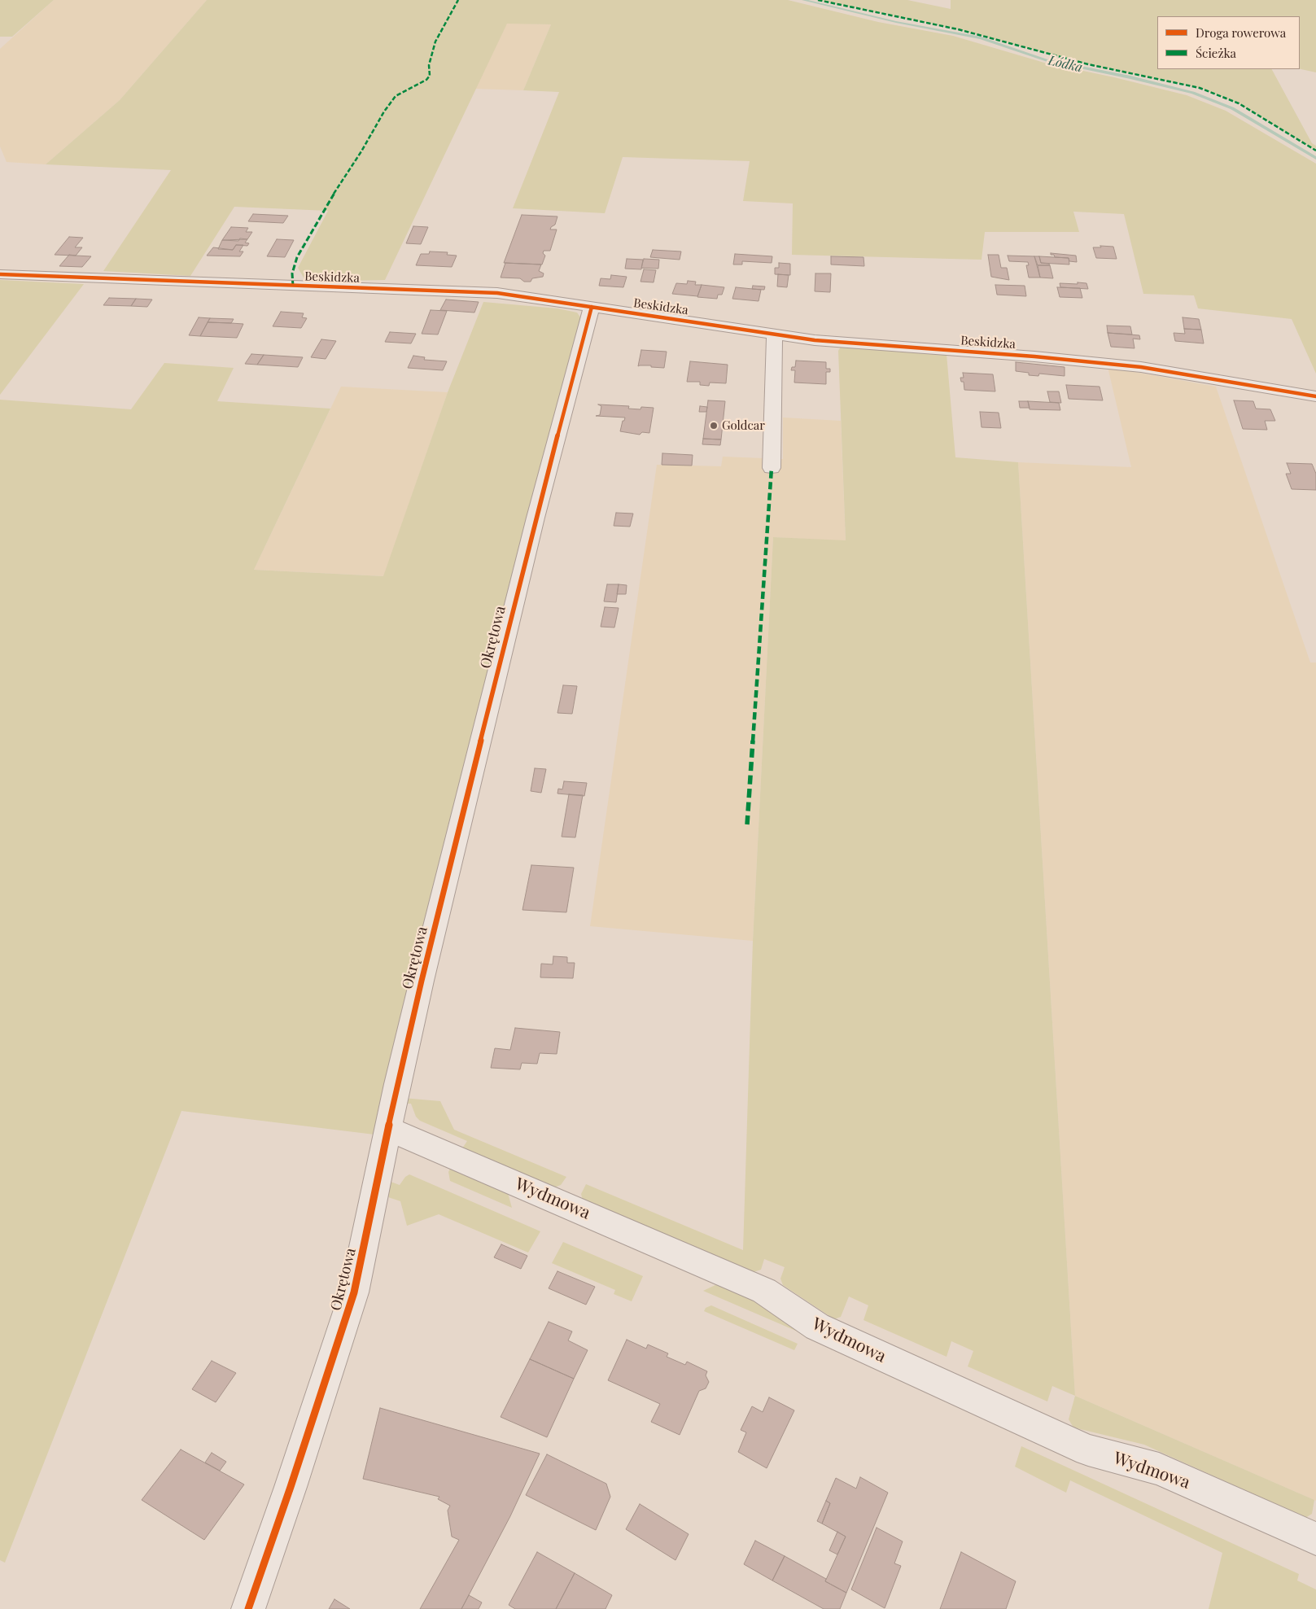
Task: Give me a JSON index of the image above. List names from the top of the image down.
{
  "streets": {
    "street": ["Beskidzka", "Okrętowa", "Wydmowa"]
  },
  "crossings": [
    ["Beskidzka", "Okrętowa"],
    ["Okrętowa", "Wydmowa"]
  ],
  "water": ["Łódka"],
  "places": ["Goldcar"],
  "legend": ["Droga rowerowa", "Ścieżka"]
}
